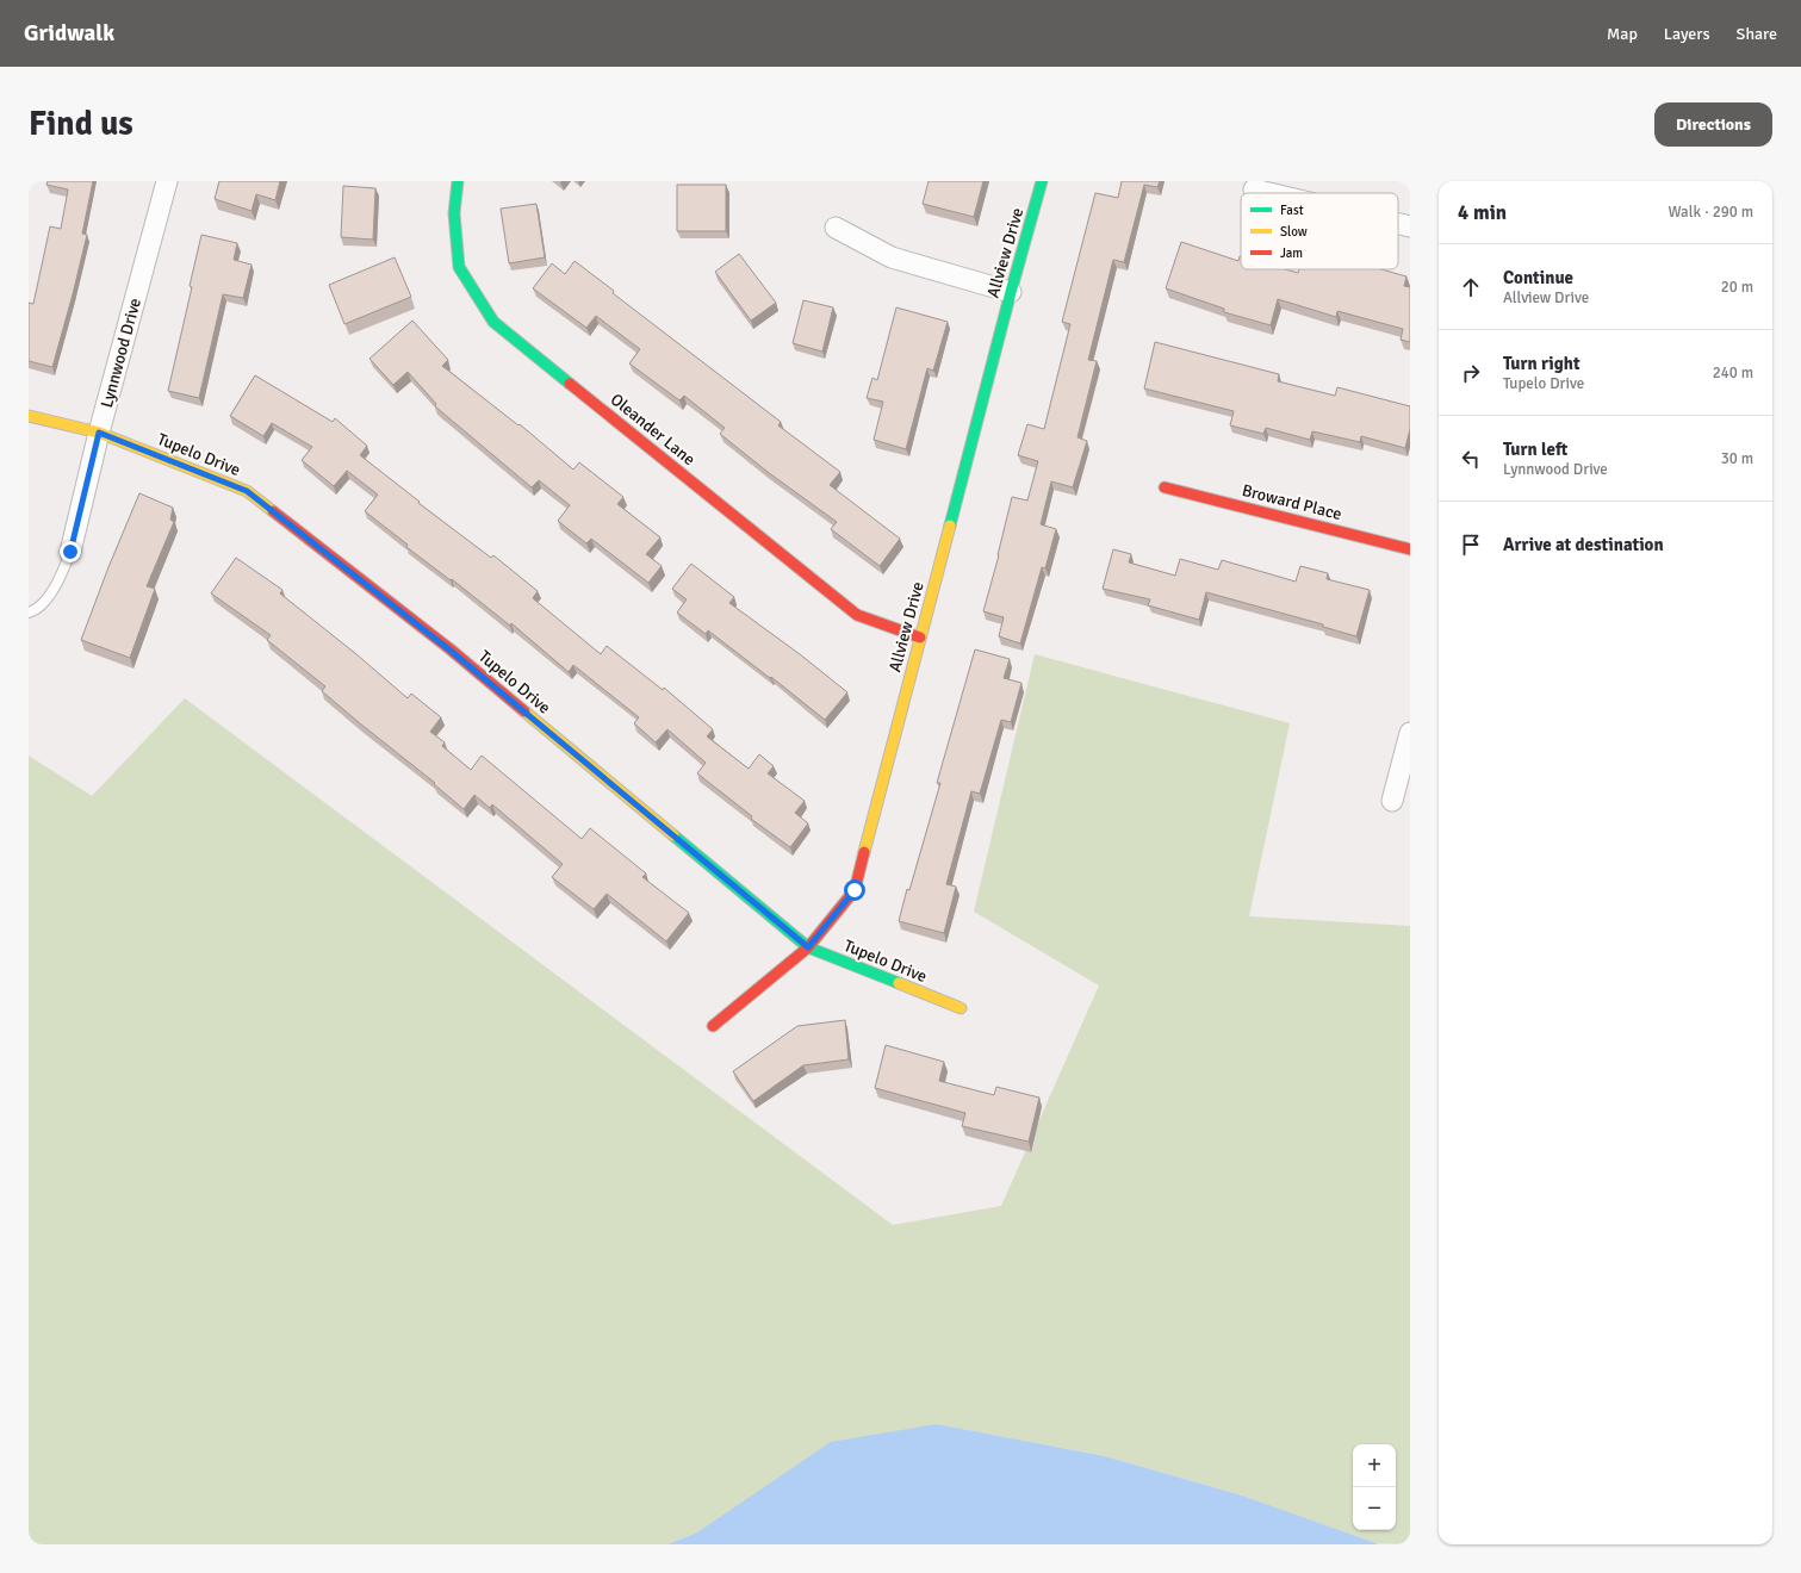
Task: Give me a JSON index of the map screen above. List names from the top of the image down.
{
  "streets": {
    "street": [
      "Allview Drive",
      "Lynnwood Drive",
      "Oleander Lane",
      "Tupelo Drive",
      "Broward Place"
    ]
  },
  "crossings": [
    ["Allview Drive", "Oleander Lane"],
    ["Allview Drive", "Tupelo Drive"],
    ["Lynnwood Drive", "Tupelo Drive"]
  ],
  "legend": ["Fast", "Slow", "Jam"],
  "page": {
    "header": "Gridwalk",
    "nav": ["Map", "Layers", "Share"],
    "buttons": "Directions",
    "title": "Find us",
    "heading": ["4 min", "Walk · 290 m"],
    "list": [
      ["Continue", "Allview Drive", "20 m"],
      ["Turn right", "Tupelo Drive", "240 m"],
      ["Turn left", "Lynnwood Drive", "30 m"],
      "Arrive at destination"
    ],
    "map_buttons": ["+", "−"]
  }
}
